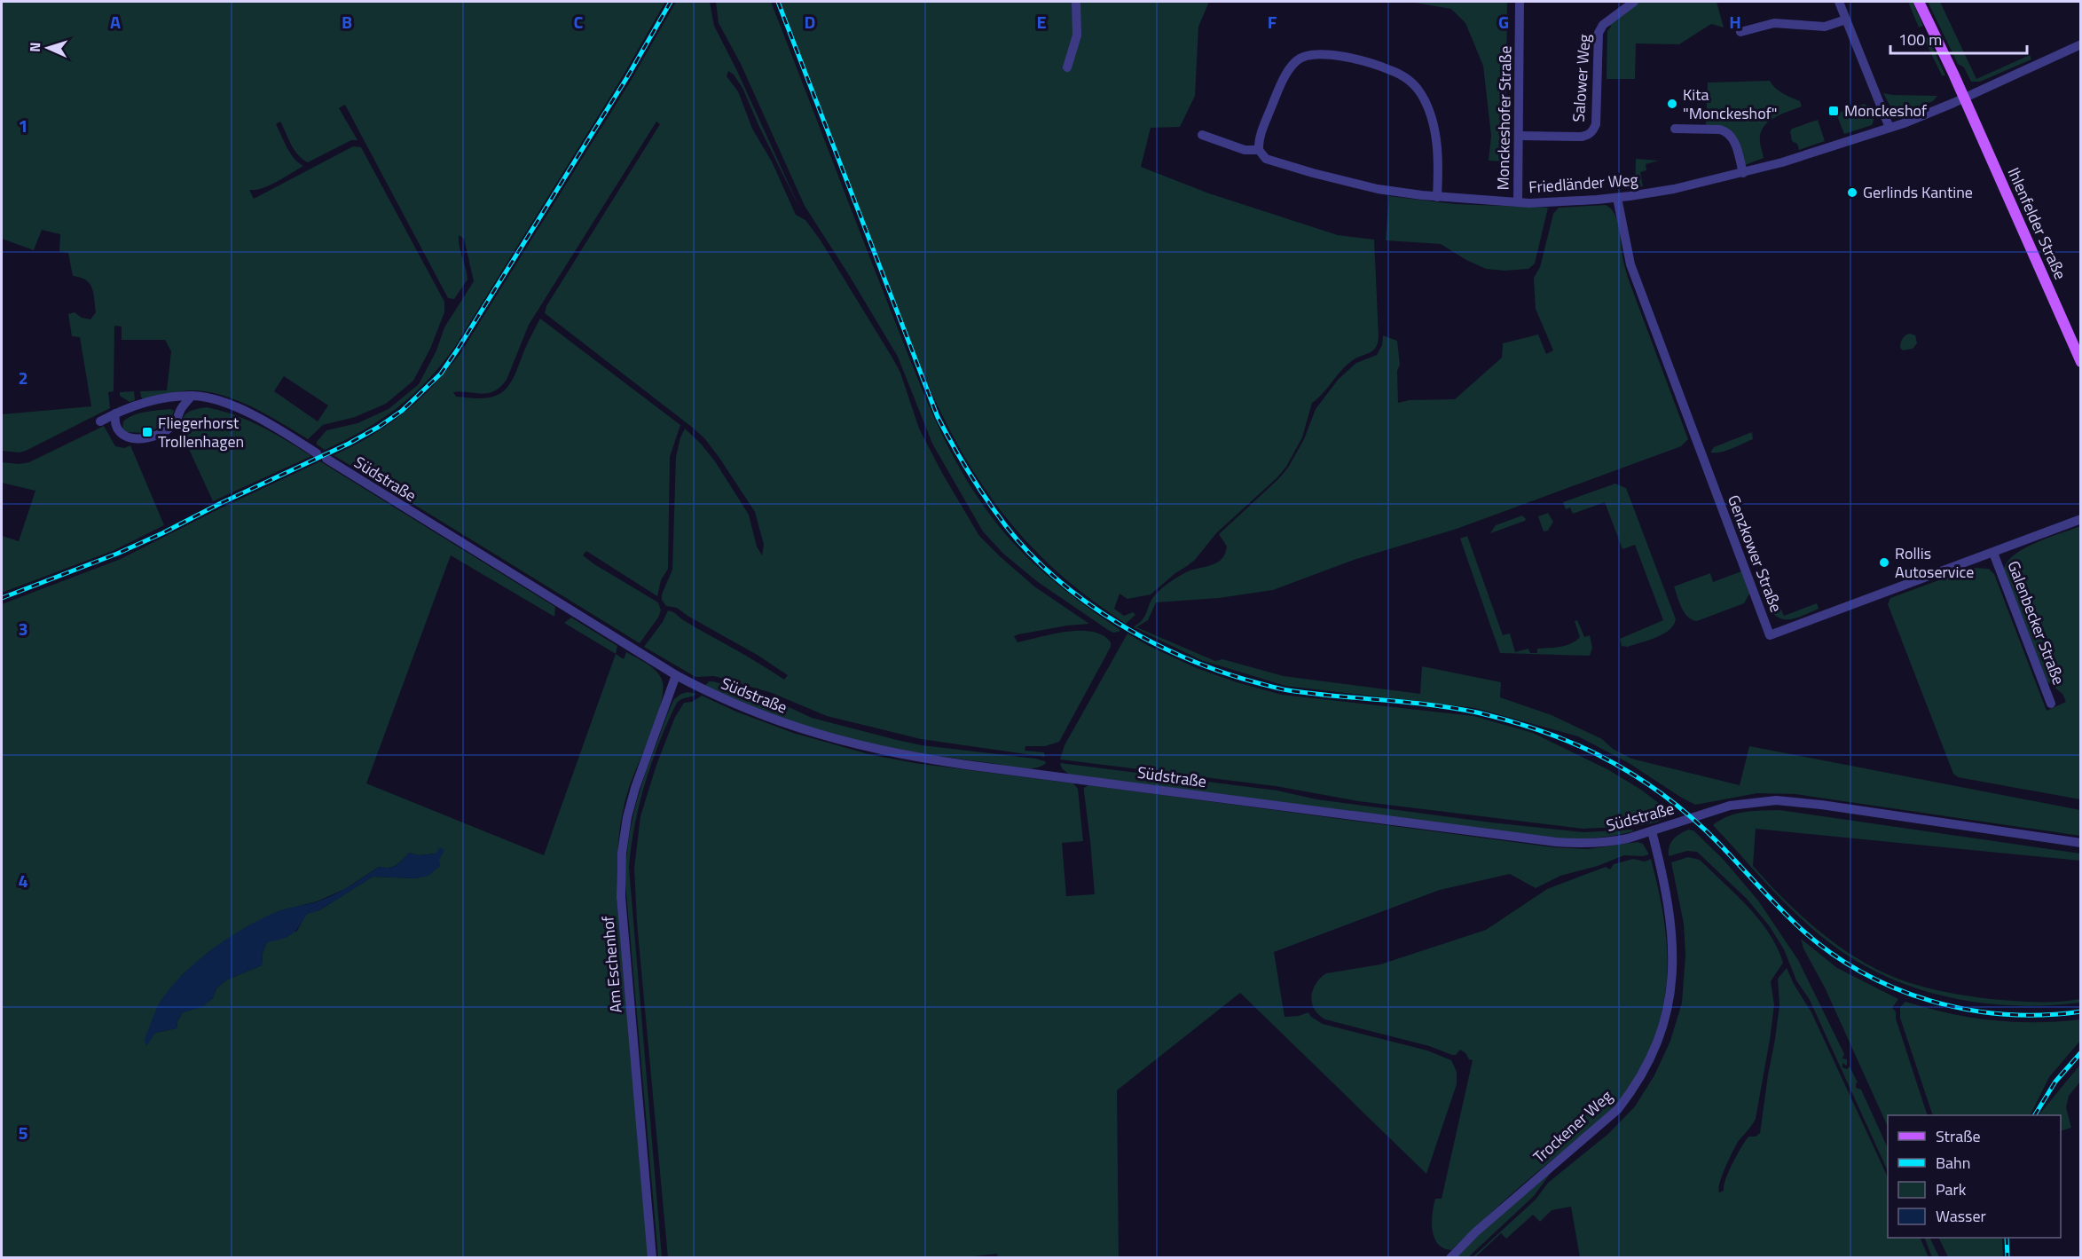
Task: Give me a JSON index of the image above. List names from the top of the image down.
{
  "streets": {
    "main road": ["Ihlenfelder Straße"],
    "street": [
      "Salower Weg",
      "Monckeshofer Straße",
      "Friedländer Weg",
      "Südstraße",
      "Genzkower Straße",
      "Galenbecker Straße",
      "Am Eschenhof",
      "Trockener Weg"
    ]
  },
  "crossings": [
    ["Salower Weg", "Monckeshofer Straße"],
    ["Monckeshofer Straße", "Friedländer Weg"],
    ["Friedländer Weg", "Ihlenfelder Straße"],
    ["Friedländer Weg", "Genzkower Straße"],
    ["Südstraße", "Am Eschenhof"],
    ["Südstraße", "Trockener Weg"],
    ["Genzkower Straße", "Galenbecker Straße"]
  ],
  "places": {
    "other": ["Kita \"Monckeshof\"", "Gerlinds Kantine", "Rollis Autoservice"],
    "transit": ["Monckeshof", "Fliegerhorst Trollenhagen"]
  },
  "legend": [
    "Straße",
    "Bahn",
    "Park",
    "Wasser"
  ],
  "scale_bar": "100 m",
  "north": "left",
  "grid": {
    "columns": [
      "A",
      "B",
      "C",
      "D",
      "E",
      "F",
      "G",
      "H"
    ],
    "rows": [
      "1",
      "2",
      "3",
      "4",
      "5"
    ]
  }
}
